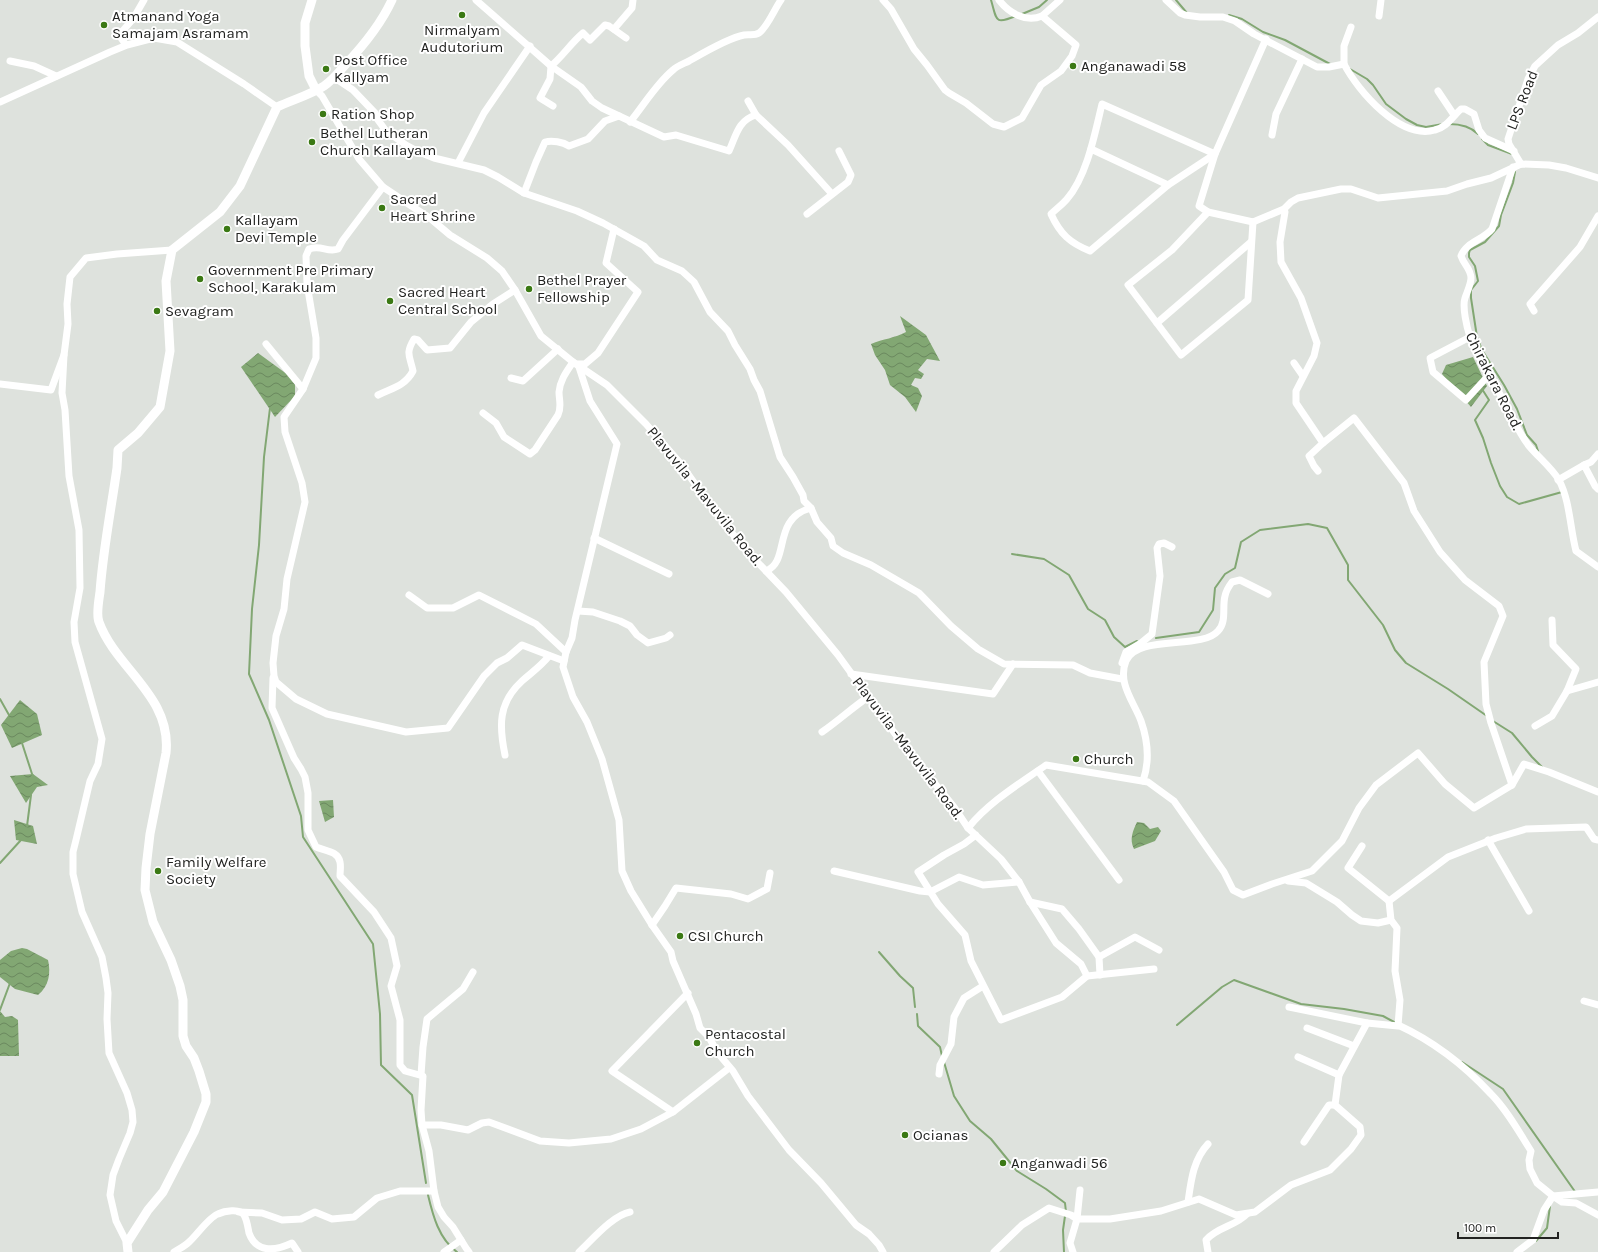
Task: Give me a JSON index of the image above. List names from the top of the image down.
{
  "streets": {
    "street": ["LPS Road", "Chirakara Road.", "Plavuvila -Mavuvila Road."]
  },
  "places": [
    "Nirmalyam Audutorium",
    "Atmanand Yoga Samajam Asramam",
    "Anganawadi 58",
    "Post Office Kallyam",
    "Ration Shop",
    "Bethel Lutheran Church Kallayam",
    "Sacred Heart Shrine",
    "Kallayam Devi Temple",
    "Government Pre Primary School, Karakulam",
    "Bethel Prayer Fellowship",
    "Sacred Heart Central School",
    "Sevagram",
    "Church",
    "Family Welfare Society",
    "CSI Church",
    "Pentacostal Church",
    "Ocianas",
    "Anganwadi 56"
  ],
  "scale_bar": "100 m"
}
